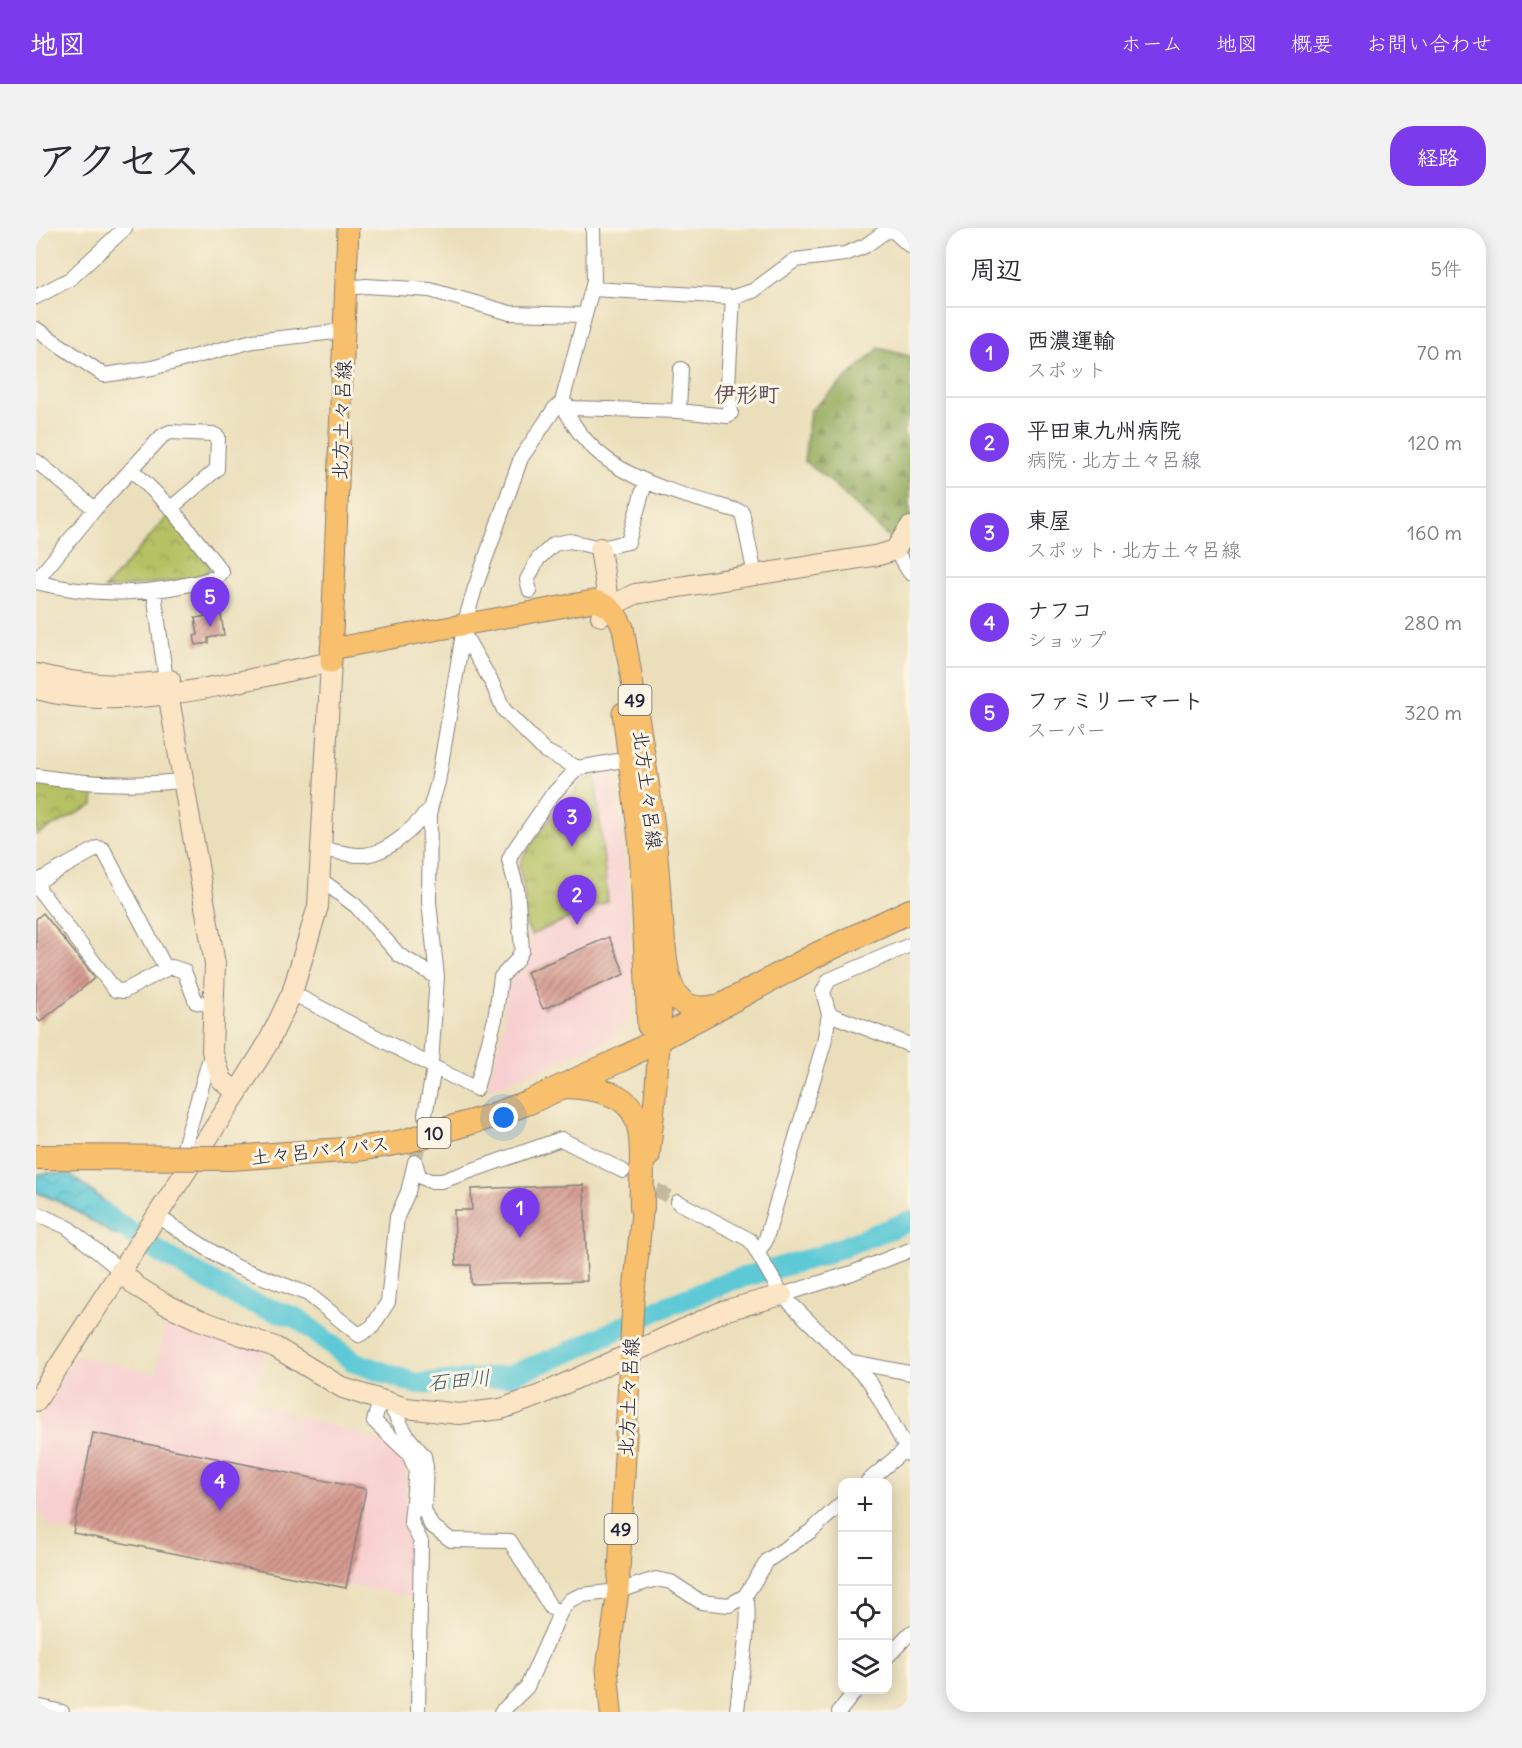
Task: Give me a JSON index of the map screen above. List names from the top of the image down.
{
  "streets": {
    "highway": ["10", "土々呂バイパス"],
    "main road": ["北方土々呂線", "49"]
  },
  "crossings": [
    ["北方土々呂線", "土々呂バイパス"]
  ],
  "districts": ["伊形町"],
  "water": ["石田川"],
  "page": {
    "header": "地図",
    "nav": [
      "ホーム",
      "地図",
      "概要",
      "お問い合わせ"
    ],
    "title": "アクセス",
    "buttons": "経路",
    "heading": ["周辺", "5件"],
    "list": [
      {
        "mark": "1",
        "name": "西濃運輸",
        "note": "スポット",
        "value": "70 m"
      },
      {
        "mark": "2",
        "name": "平田東九州病院",
        "note": "病院 · 北方土々呂線",
        "value": "120 m"
      },
      {
        "mark": "3",
        "name": "東屋",
        "note": "スポット · 北方土々呂線",
        "value": "160 m"
      },
      {
        "mark": "4",
        "name": "ナフコ",
        "note": "ショップ",
        "value": "280 m"
      },
      {
        "mark": "5",
        "name": "ファミリーマート",
        "note": "スーパー",
        "value": "320 m"
      }
    ],
    "pins": [
      "5",
      "3",
      "2",
      "1",
      "4"
    ],
    "map_buttons": ["+", "−"]
  }
}
